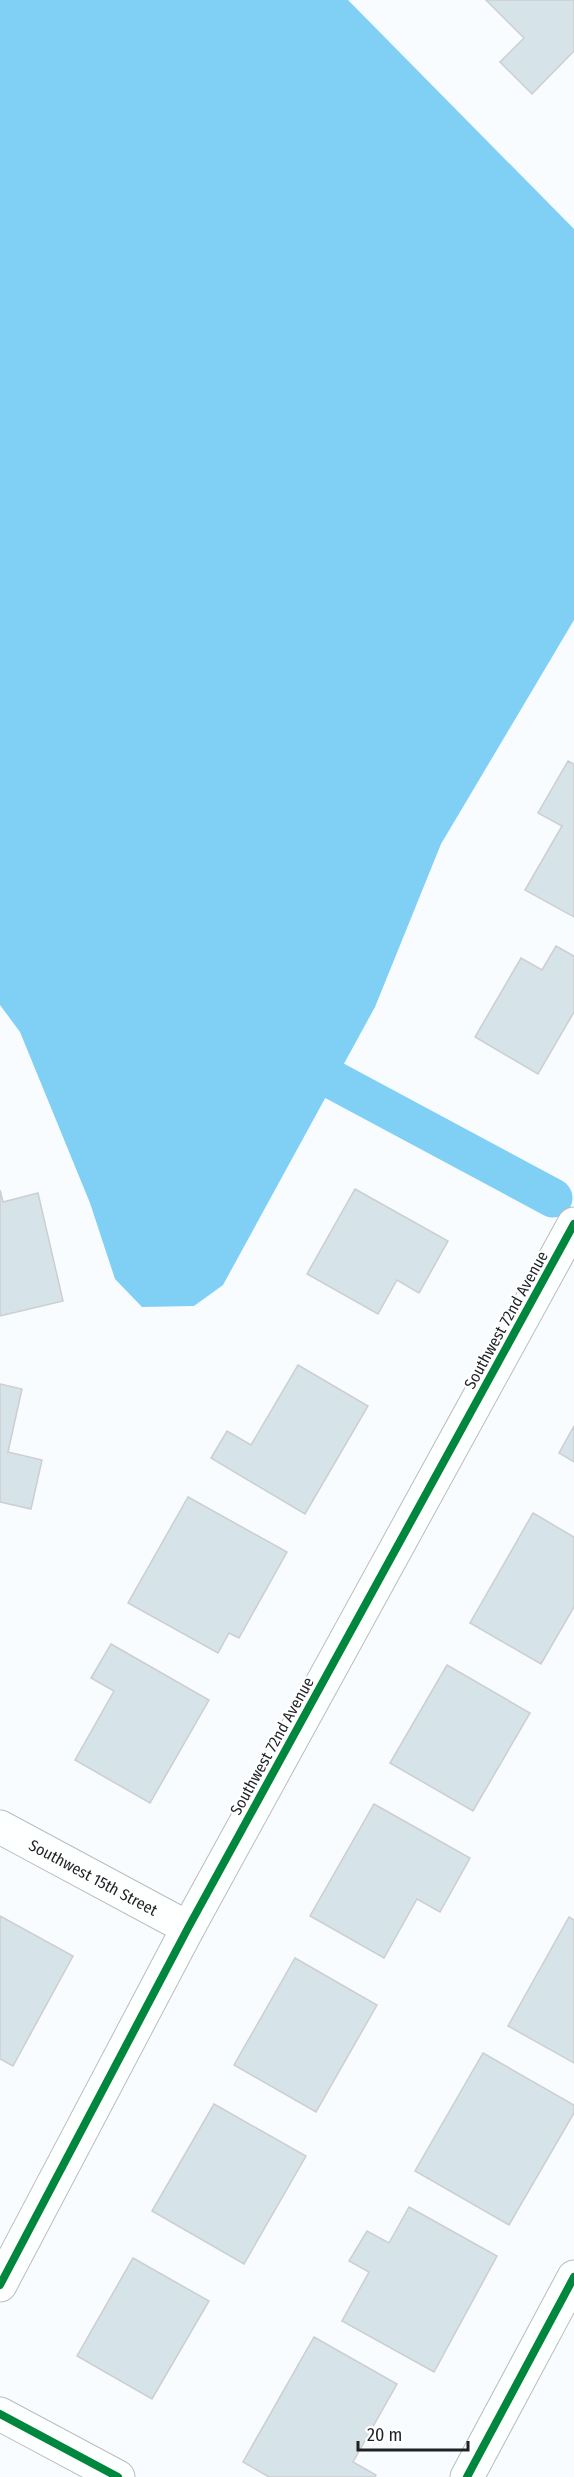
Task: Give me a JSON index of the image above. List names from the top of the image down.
{
  "streets": {
    "street": ["Southwest 72nd Avenue", "Southwest 15th Street"]
  },
  "crossings": [
    ["Southwest 72nd Avenue", "Southwest 15th Street"]
  ],
  "scale_bar": "20 m"
}
